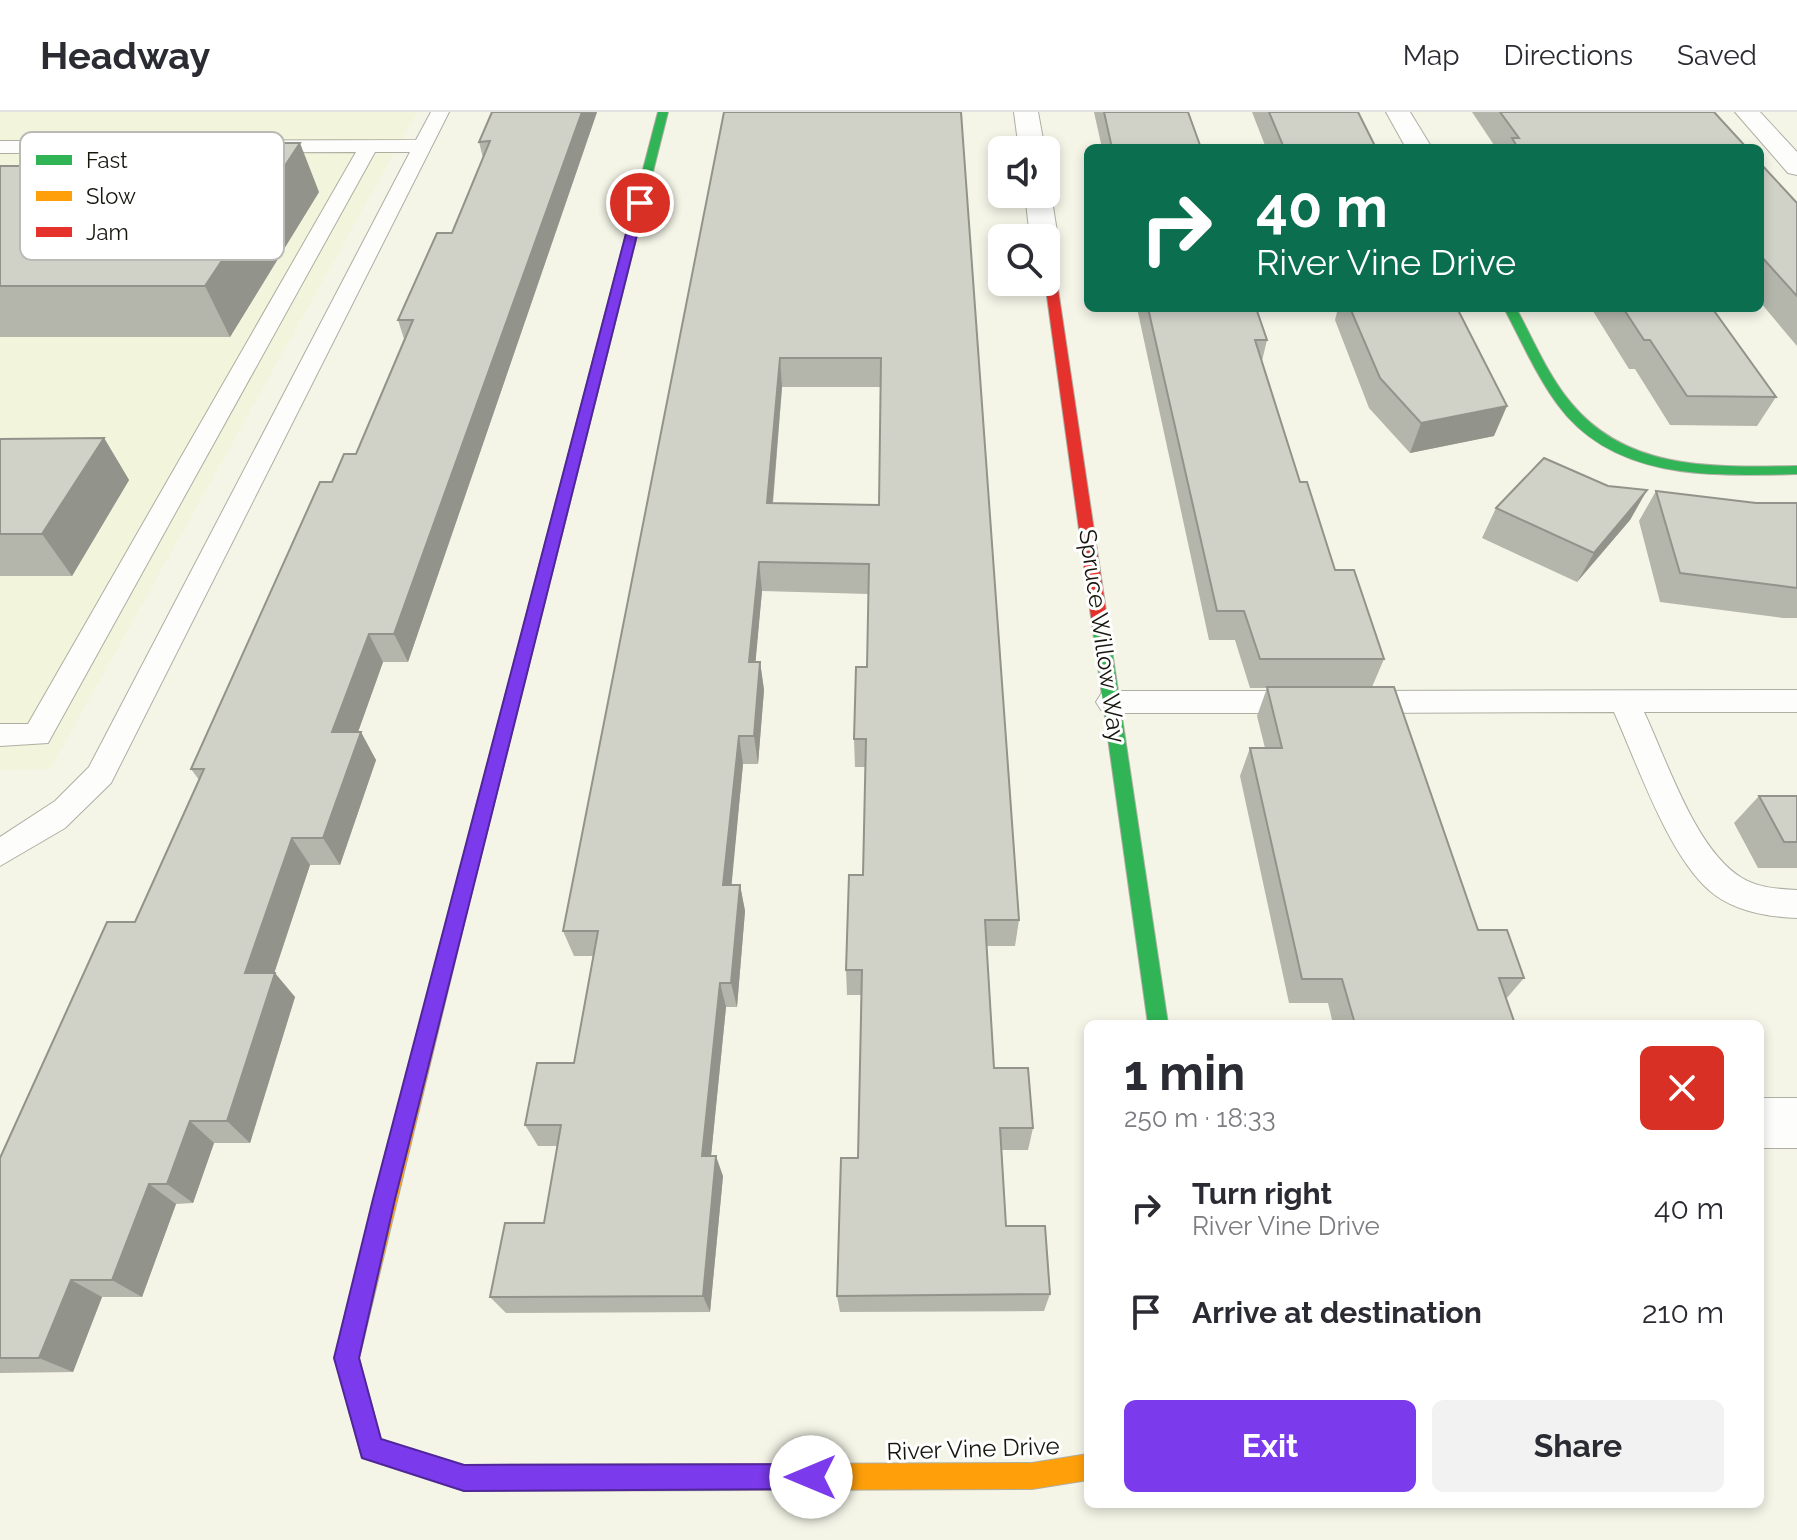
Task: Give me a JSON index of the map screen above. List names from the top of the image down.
{
  "streets": {
    "street": ["Spruce Willow Way", "River Vine Drive"]
  },
  "legend": ["Fast", "Slow", "Jam"],
  "page": {
    "header": "Headway",
    "nav": ["Map", "Directions", "Saved"],
    "turn": ["40 m", "River Vine Drive"],
    "heading": ["1 min", "250 m · 18:33"],
    "list": [
      {
        "name": "Turn right",
        "note": "River Vine Drive",
        "value": "40 m"
      },
      {
        "name": "Arrive at destination",
        "value": "210 m"
      }
    ],
    "buttons": ["Exit", "Share"]
  }
}
